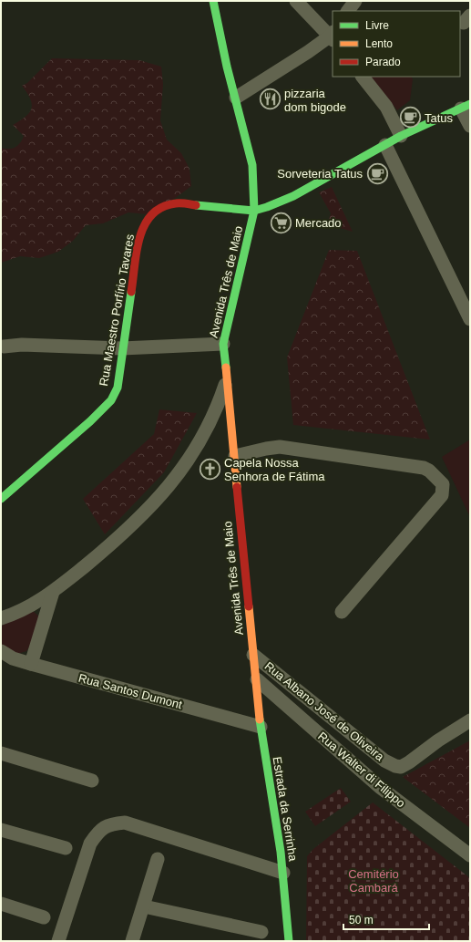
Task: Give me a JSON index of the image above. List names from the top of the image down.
{
  "streets": {
    "street": [
      "Avenida Três de Maio",
      "Rua Maestro Porfírio Tavares",
      "Rua Santos Dumont",
      "Rua Albano José de Oliveira",
      "Rua Walter di Filippo",
      "Estrada da Serrinha"
    ]
  },
  "crossings": [
    ["Avenida Três de Maio", "Rua Maestro Porfírio Tavares"],
    ["Avenida Três de Maio", "Rua Albano José de Oliveira"],
    ["Avenida Três de Maio", "Rua Walter di Filippo"],
    ["Avenida Três de Maio", "Estrada da Serrinha"],
    ["Rua Santos Dumont", "Estrada da Serrinha"],
    ["Rua Walter di Filippo", "Estrada da Serrinha"]
  ],
  "parks": ["Cemitério Cambará"],
  "places": {
    "restaurant": ["pizzaria dom bigode"],
    "cafe": ["Tatus", "Sorveteria Tatus"],
    "supermarket": ["Mercado"],
    "church": ["Capela Nossa Senhora de Fátima"]
  },
  "legend": ["Livre", "Lento", "Parado"],
  "scale_bar": "50 m"
}
